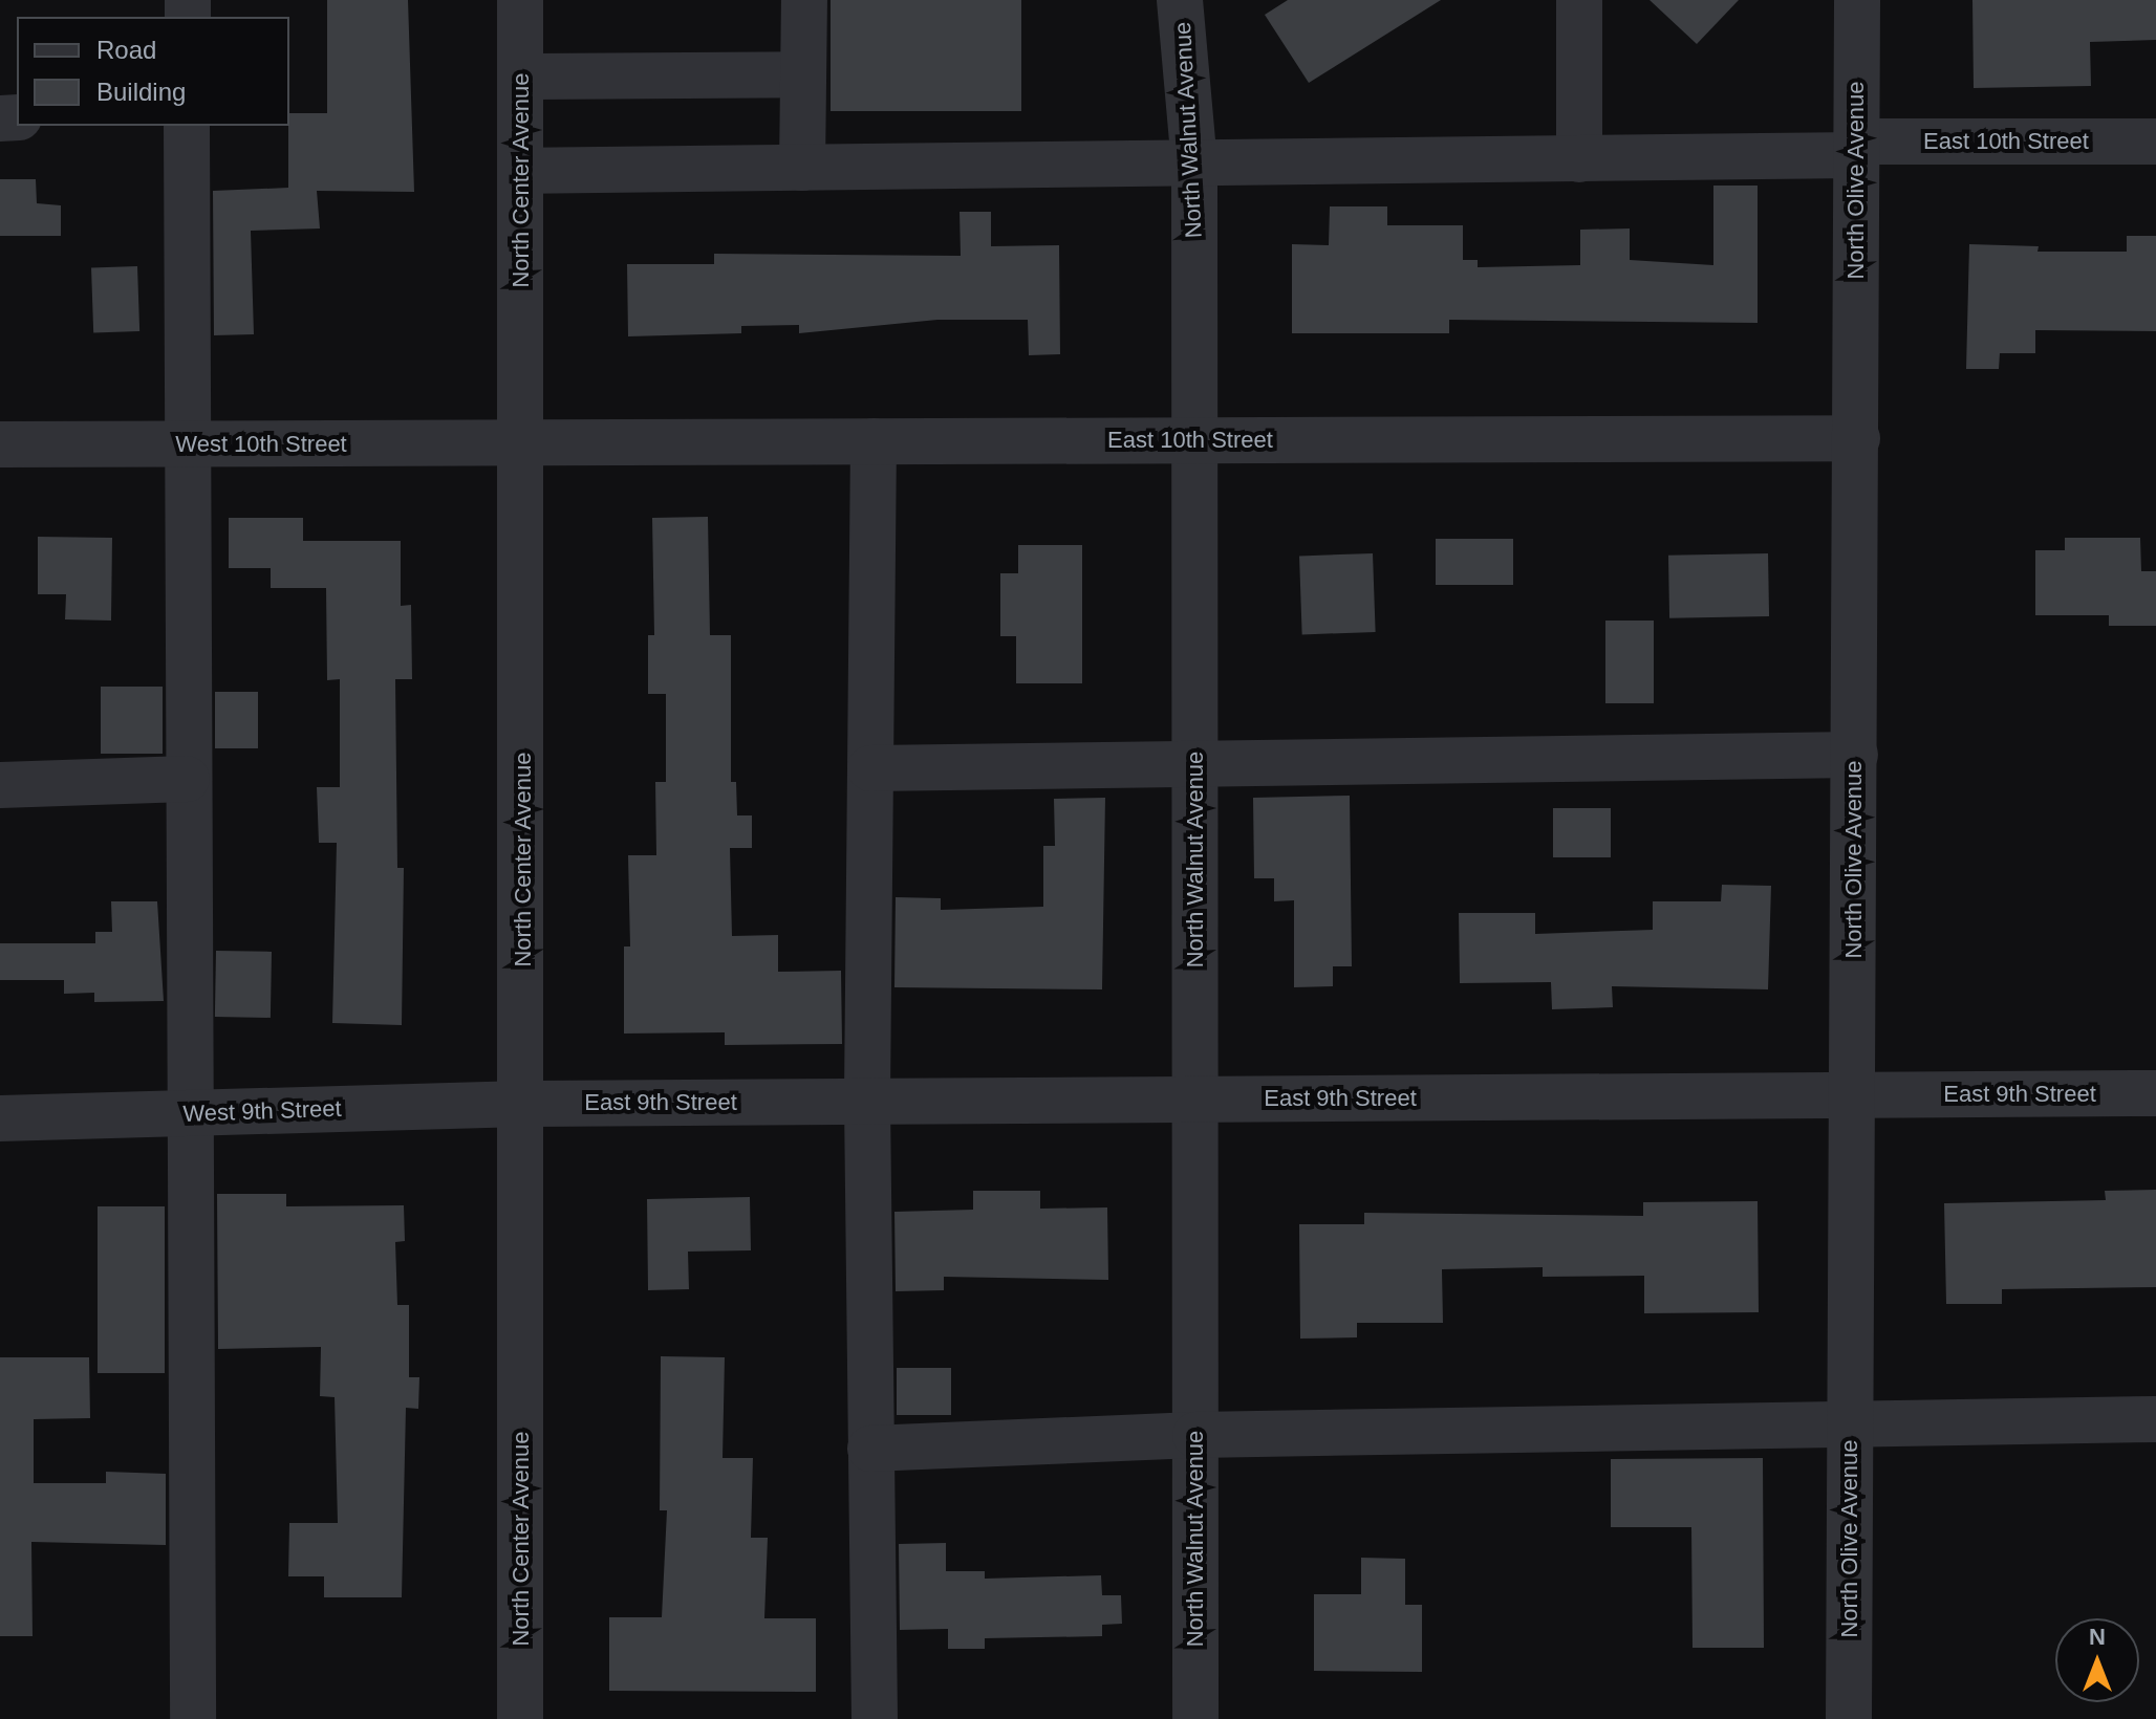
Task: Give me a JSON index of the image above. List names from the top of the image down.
{
  "streets": {
    "street": [
      "North Walnut Avenue",
      "East 10th Street",
      "North Center Avenue",
      "North Olive Avenue",
      "West 10th Street",
      "East 9th Street",
      "West 9th Street"
    ]
  },
  "crossings": [
    ["North Walnut Avenue", "East 10th Street"],
    ["North Walnut Avenue", "East 9th Street"],
    ["East 10th Street", "North Center Avenue"],
    ["East 10th Street", "North Olive Avenue"],
    ["East 10th Street", "West 10th Street"],
    ["North Center Avenue", "West 10th Street"],
    ["North Center Avenue", "East 9th Street"],
    ["North Center Avenue", "West 9th Street"],
    ["North Olive Avenue", "East 9th Street"],
    ["East 9th Street", "West 9th Street"]
  ],
  "legend": ["Road", "Building"],
  "north": "top"
}
